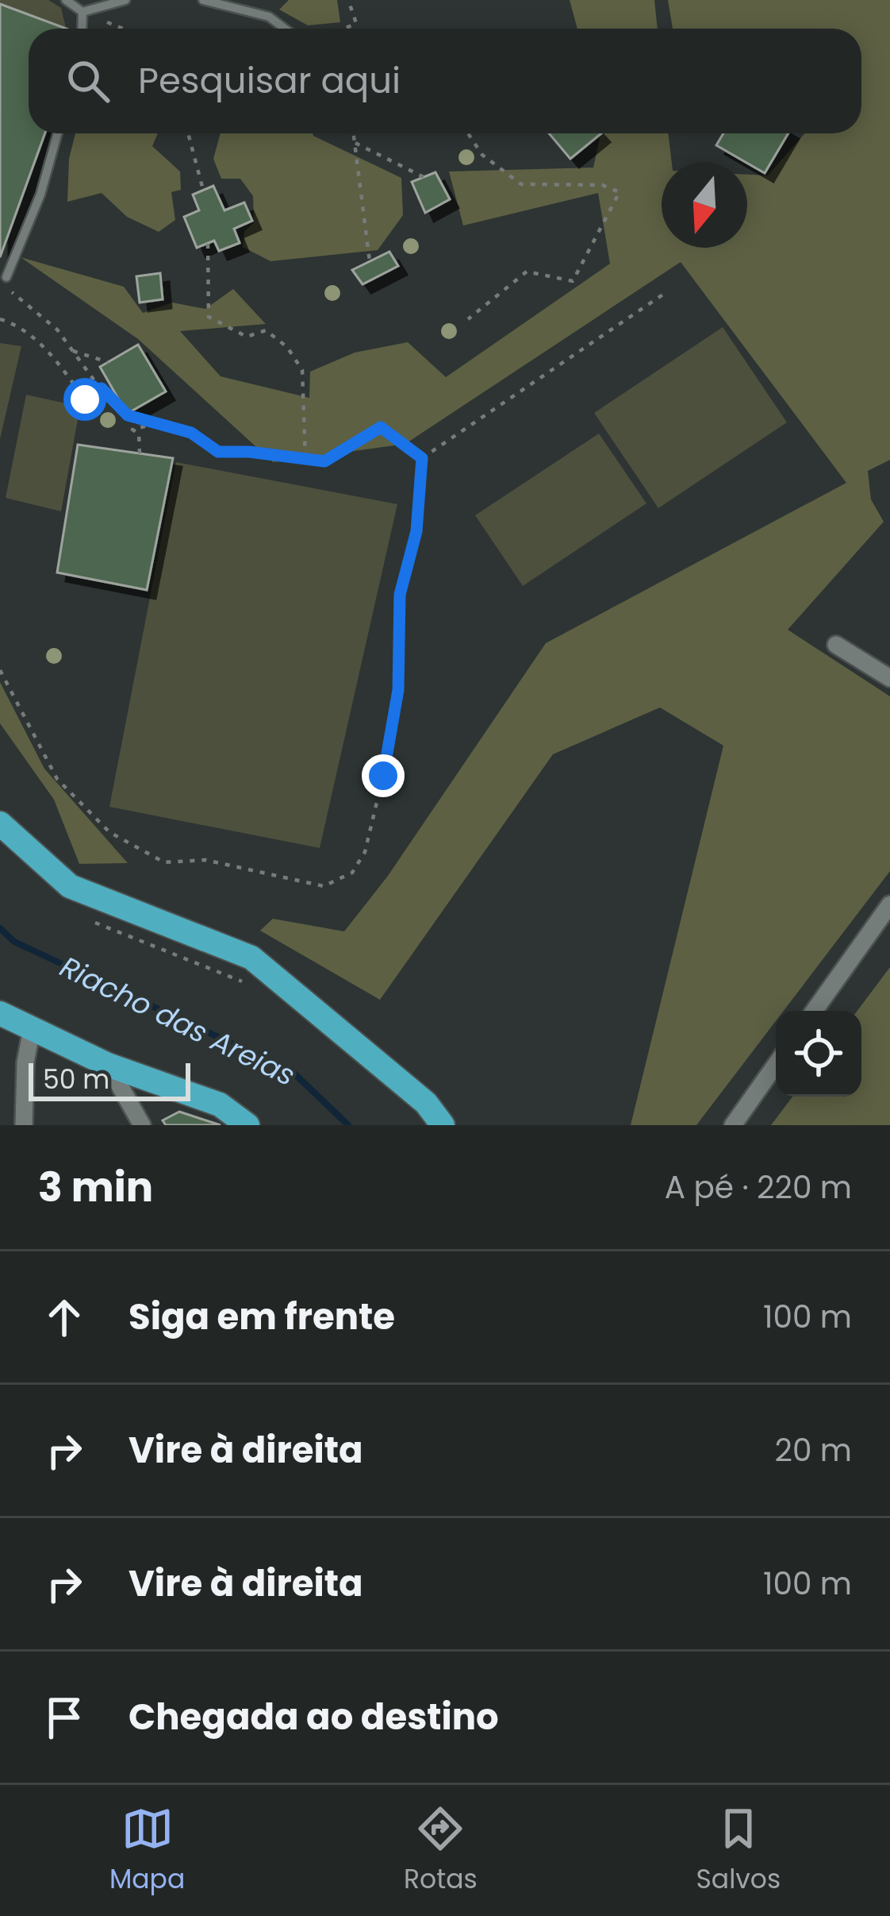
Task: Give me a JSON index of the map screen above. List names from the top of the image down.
{
  "water": ["Riacho das Areias"],
  "scale_bar": "50 m",
  "north": "bottom",
  "page": {
    "search": "Pesquisar aqui",
    "scale": "50 m",
    "heading": ["3 min", "A pé · 220 m"],
    "list": [
      ["Siga em frente", "100 m"],
      ["Vire à direita", "20 m"],
      ["Vire à direita", "100 m"],
      "Chegada ao destino"
    ],
    "nav": ["Mapa", "Rotas", "Salvos"]
  }
}
